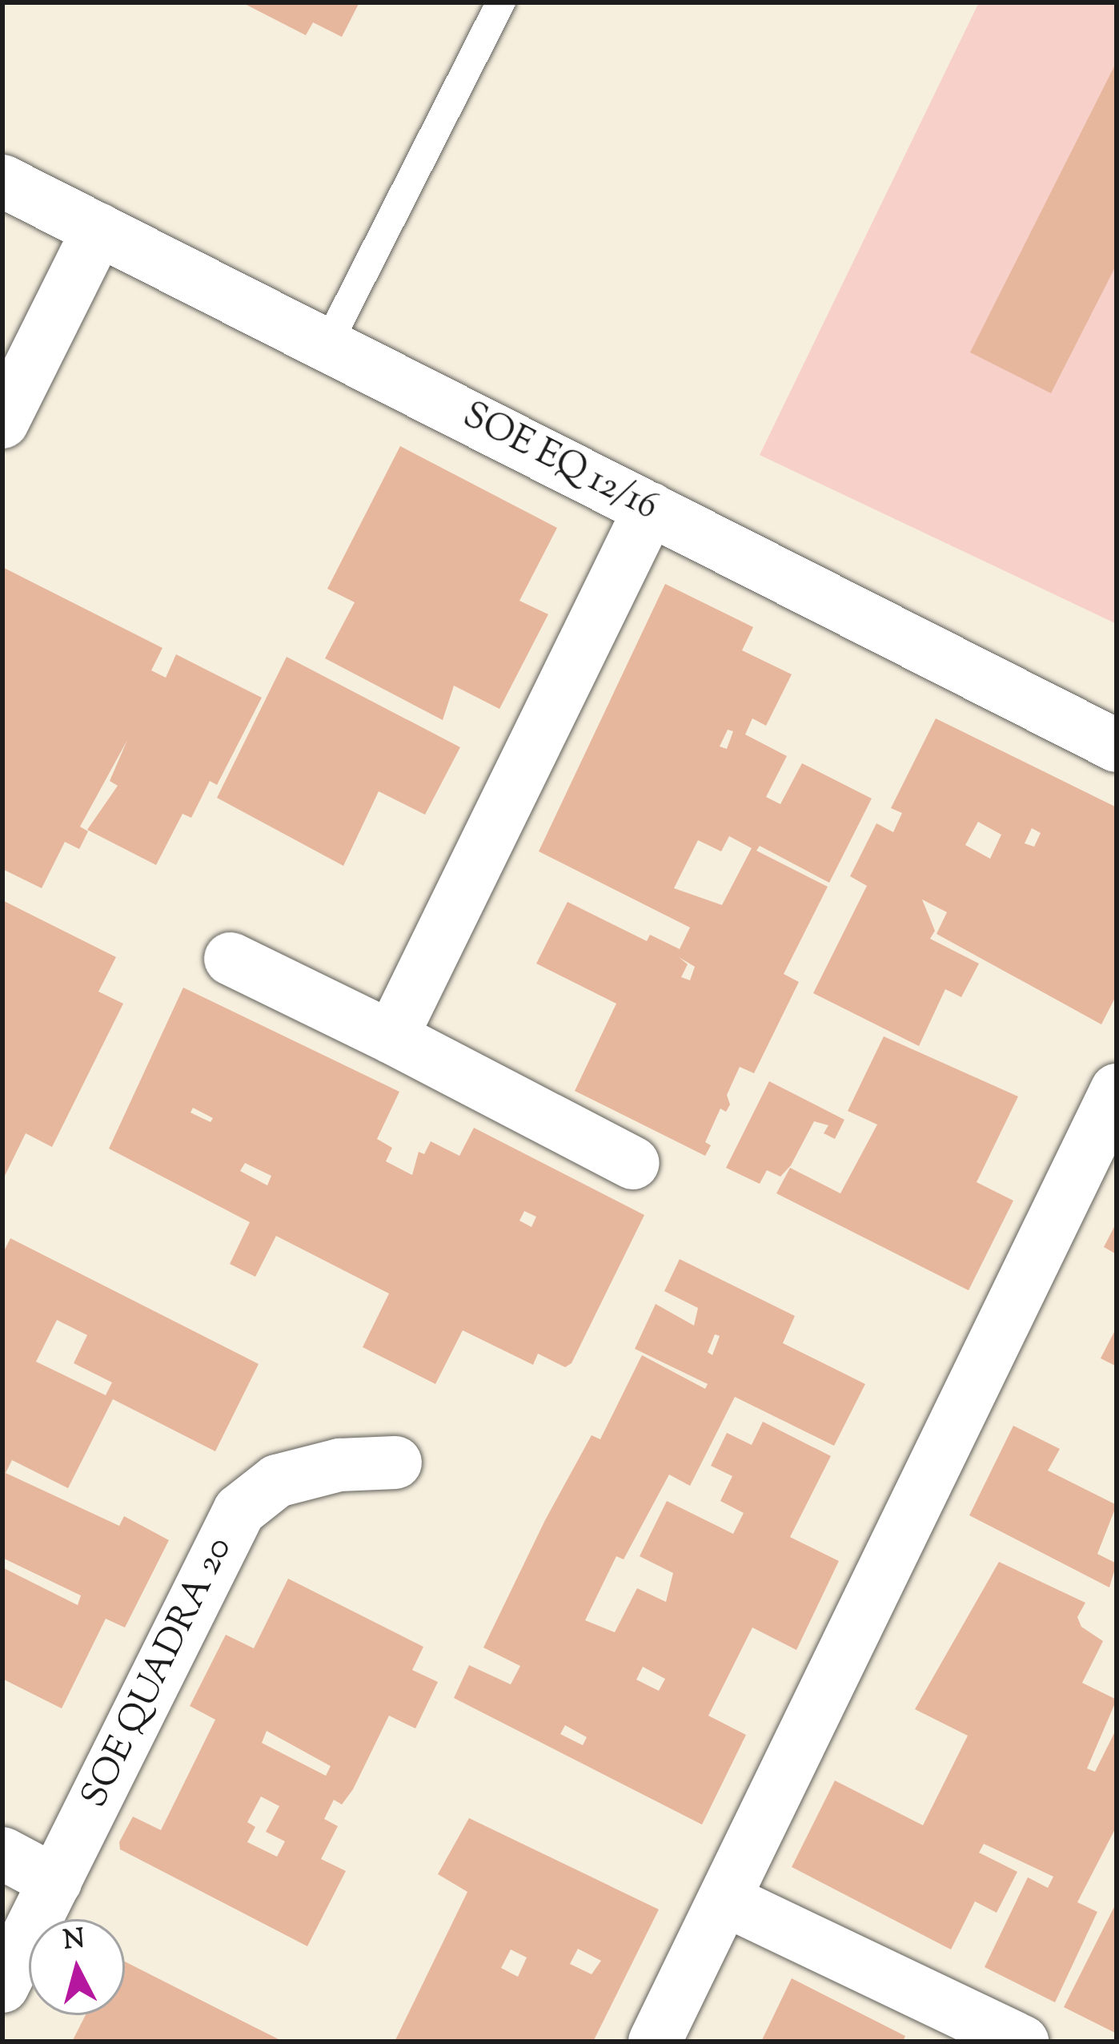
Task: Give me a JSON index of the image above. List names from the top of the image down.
{
  "streets": {
    "street": ["SOE EQ 12/16", "SOE QUADRA 20"]
  },
  "north": "top"
}
